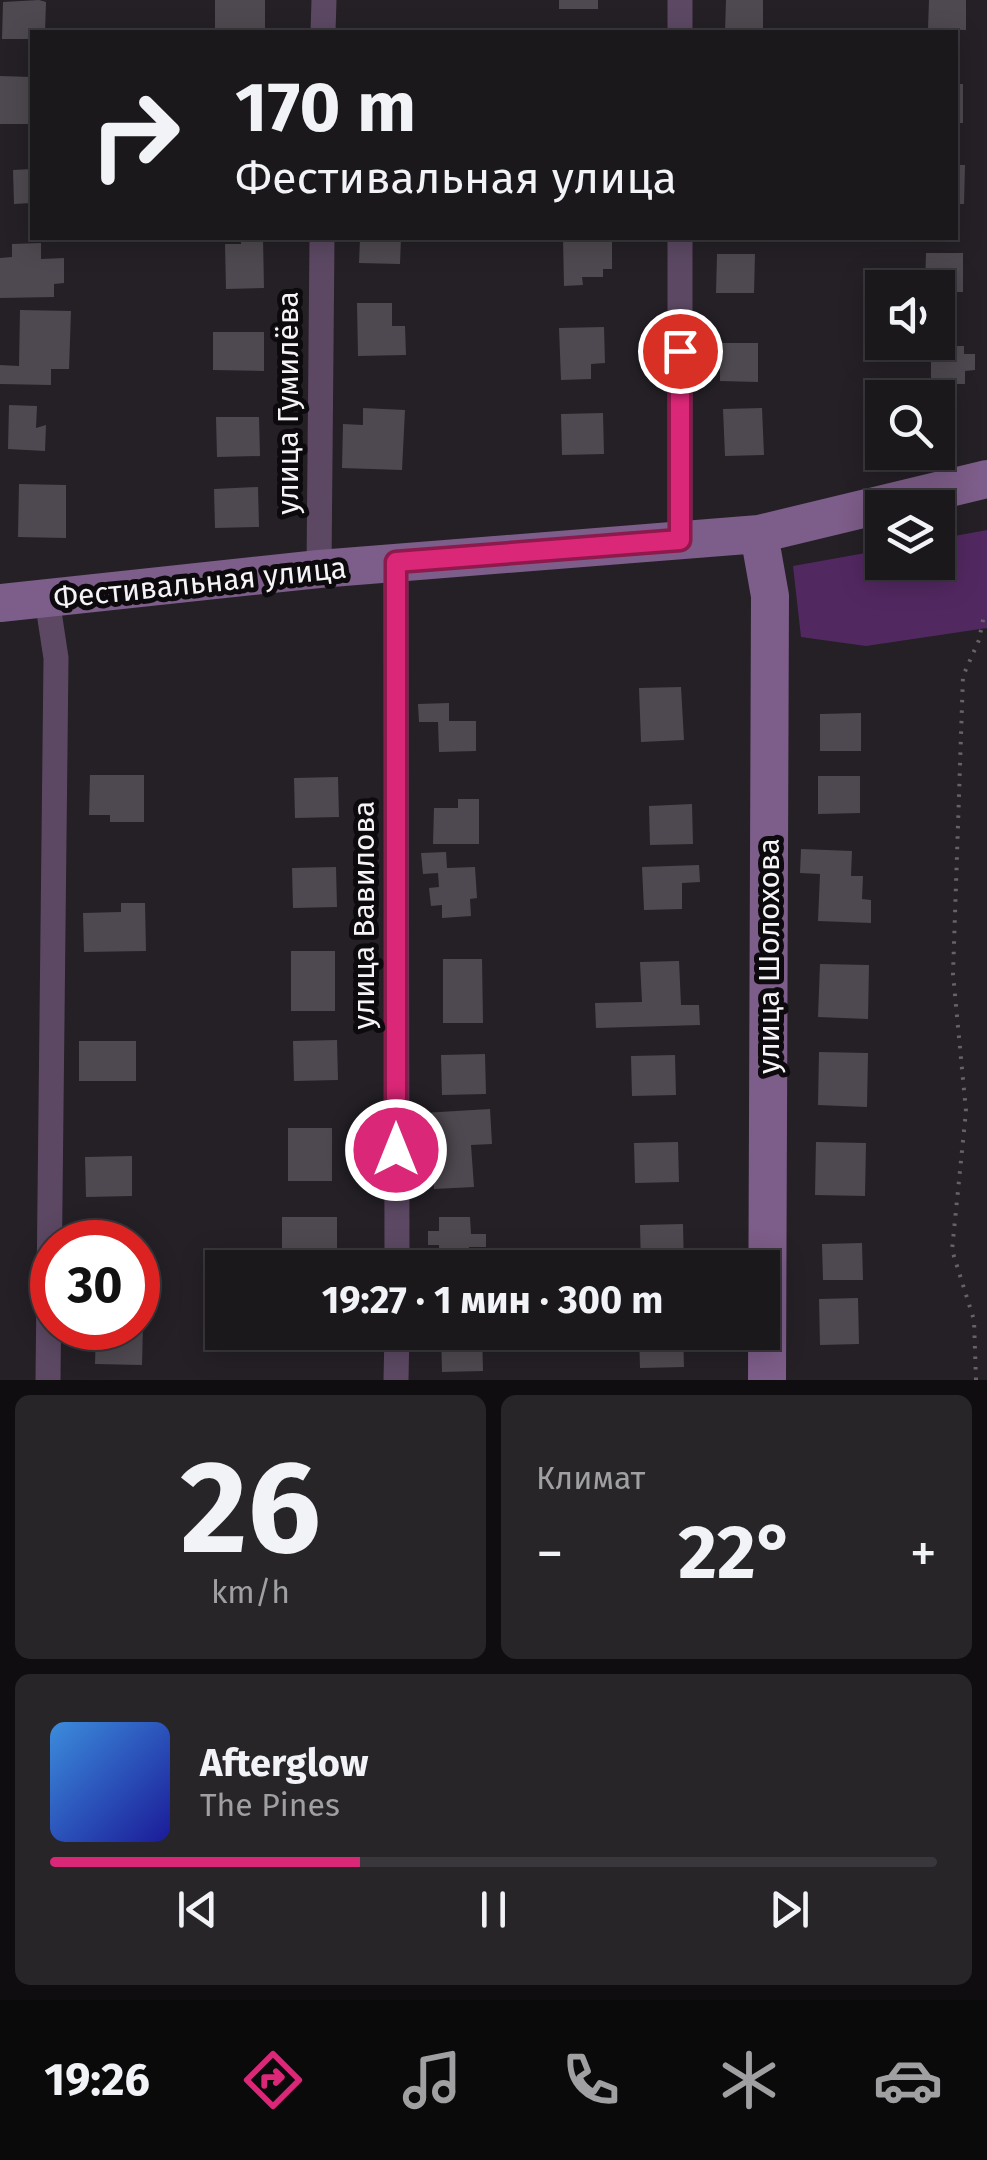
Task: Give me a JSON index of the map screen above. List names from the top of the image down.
{
  "streets": {
    "street": [
      "улица Гумилёва",
      "Фестивальная улица",
      "улица Вавилова",
      "улица Шолохова"
    ]
  },
  "crossings": [
    ["улица Гумилёва", "Фестивальная улица"],
    ["Фестивальная улица", "улица Вавилова"],
    ["Фестивальная улица", "улица Шолохова"]
  ],
  "page": {
    "turn": ["170 m", "Фестивальная улица"],
    "limit": "30",
    "trip": "19:27 · 1 мин · 300 m",
    "tile": [
      ["26", "km/h"],
      "Климат"
    ],
    "heat": ["−", "22°", "+"],
    "song": ["Afterglow", "The Pines"],
    "tabs": "19:26"
  }
}
